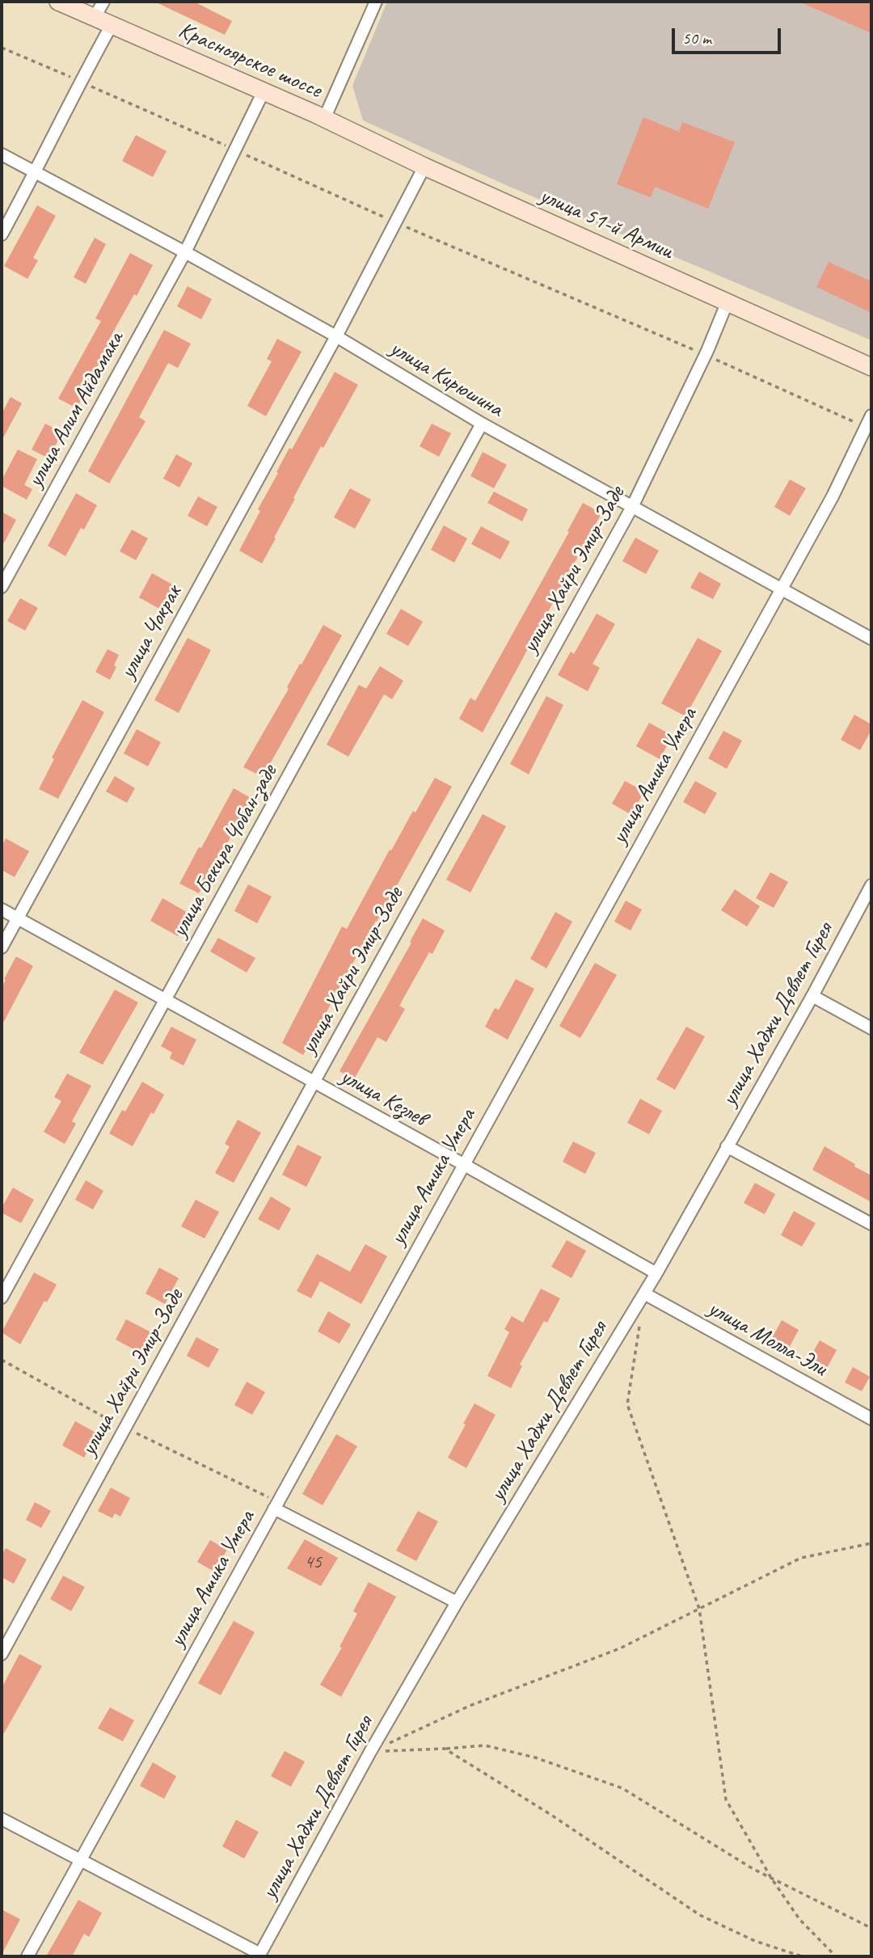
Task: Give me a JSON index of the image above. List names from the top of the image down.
{
  "streets": {
    "main road": ["Красноярское шоссе", "улица 51-й Армии"],
    "street": [
      "улица Кирюшина",
      "улица Алим Айдамака",
      "улица Хайри Эмир-Заде",
      "улица Чокрак",
      "улица Ашика Умера",
      "улица Бекира Чобан-заде",
      "улица Хаджи Девлет Гирея",
      "улица Кезлев",
      "улица Молла-Эли"
    ]
  },
  "crossings": [
    ["Красноярское шоссе", "улица 51-й Армии"],
    ["Красноярское шоссе", "улица Алим Айдамака"],
    ["улица 51-й Армии", "улица Хайри Эмир-Заде"],
    ["улица 51-й Армии", "улица Чокрак"],
    ["улица Кирюшина", "улица Алим Айдамака"],
    ["улица Кирюшина", "улица Хайри Эмир-Заде"],
    ["улица Кирюшина", "улица Чокрак"],
    ["улица Кирюшина", "улица Ашика Умера"],
    ["улица Кирюшина", "улица Бекира Чобан-заде"],
    ["улица Хайри Эмир-Заде", "улица Кезлев"],
    ["улица Чокрак", "улица Кезлев"],
    ["улица Ашика Умера", "улица Кезлев"],
    ["улица Бекира Чобан-заде", "улица Кезлев"],
    ["улица Хаджи Девлет Гирея", "улица Кезлев"],
    ["улица Хаджи Девлет Гирея", "улица Молла-Эли"]
  ],
  "house_numbers": ["45"],
  "scale_bar": "50 m"
}
